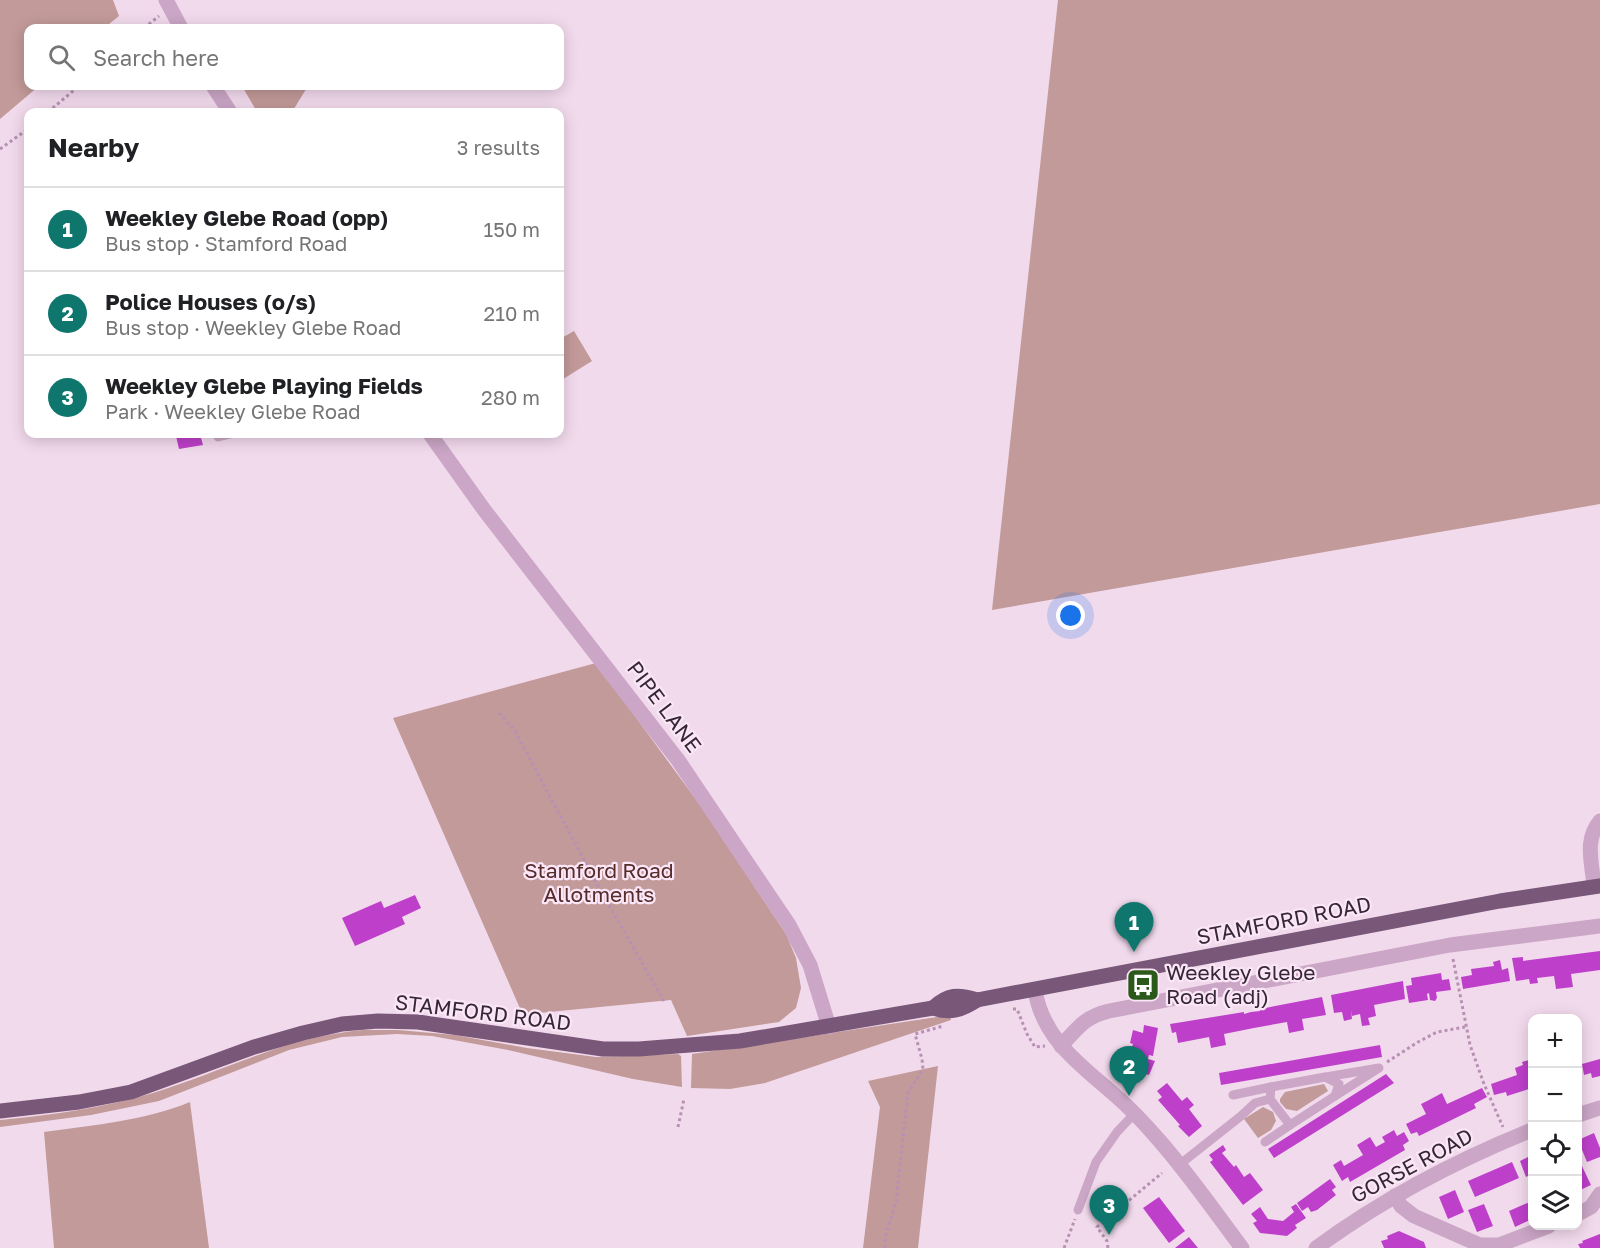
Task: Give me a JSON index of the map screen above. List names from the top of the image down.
{
  "streets": {
    "main road": ["STAMFORD ROAD"],
    "street": ["PIPE LANE", "GORSE ROAD"]
  },
  "crossings": [
    ["PIPE LANE", "STAMFORD ROAD"]
  ],
  "parks": ["Stamford Road Allotments"],
  "places": {
    "bus stop": ["Weekley Glebe Road (adj)"]
  },
  "page": {
    "search": "Search here",
    "heading": ["Nearby", "3 results"],
    "list": [
      {
        "mark": "1",
        "name": "Weekley Glebe Road (opp)",
        "note": "Bus stop · Stamford Road",
        "value": "150 m"
      },
      {
        "mark": "2",
        "name": "Police Houses (o/s)",
        "note": "Bus stop · Weekley Glebe Road",
        "value": "210 m"
      },
      {
        "mark": "3",
        "name": "Weekley Glebe Playing Fields",
        "note": "Park · Weekley Glebe Road",
        "value": "280 m"
      }
    ],
    "pins": ["1", "2", "3"],
    "map_buttons": ["+", "−"]
  }
}
